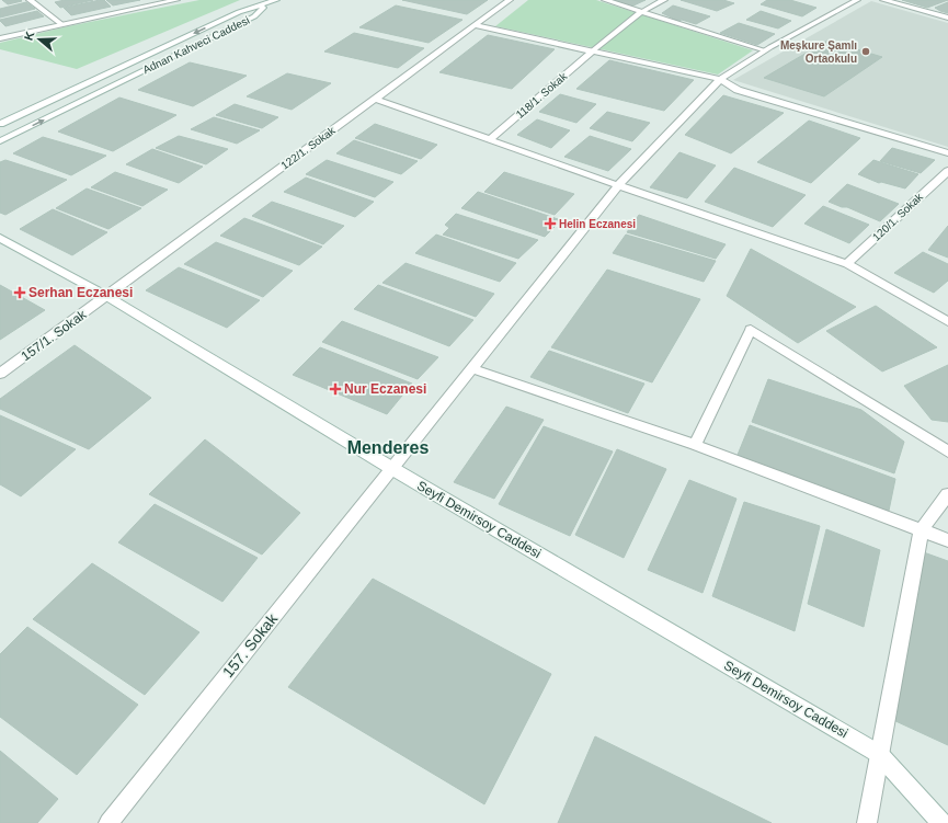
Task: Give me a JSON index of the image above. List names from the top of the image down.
{
  "streets": {
    "street": [
      "Adnan Kahveci Caddesi",
      "118/1. Sokak",
      "122/1. Sokak",
      "120/1. Sokak",
      "157/1. Sokak",
      "Seyfi Demirsoy Caddesi",
      "157. Sokak"
    ]
  },
  "crossings": [
    ["122/1. Sokak", "157/1. Sokak"],
    ["122/1. Sokak", "Seyfi Demirsoy Caddesi"],
    ["157/1. Sokak", "Seyfi Demirsoy Caddesi"],
    ["Seyfi Demirsoy Caddesi", "157. Sokak"]
  ],
  "districts": ["Menderes"],
  "places": {
    "other": ["Meşkure Şamlı Ortaokulu"],
    "health": ["Helin Eczanesi", "Serhan Eczanesi", "Nur Eczanesi"]
  },
  "north": "left"
}
